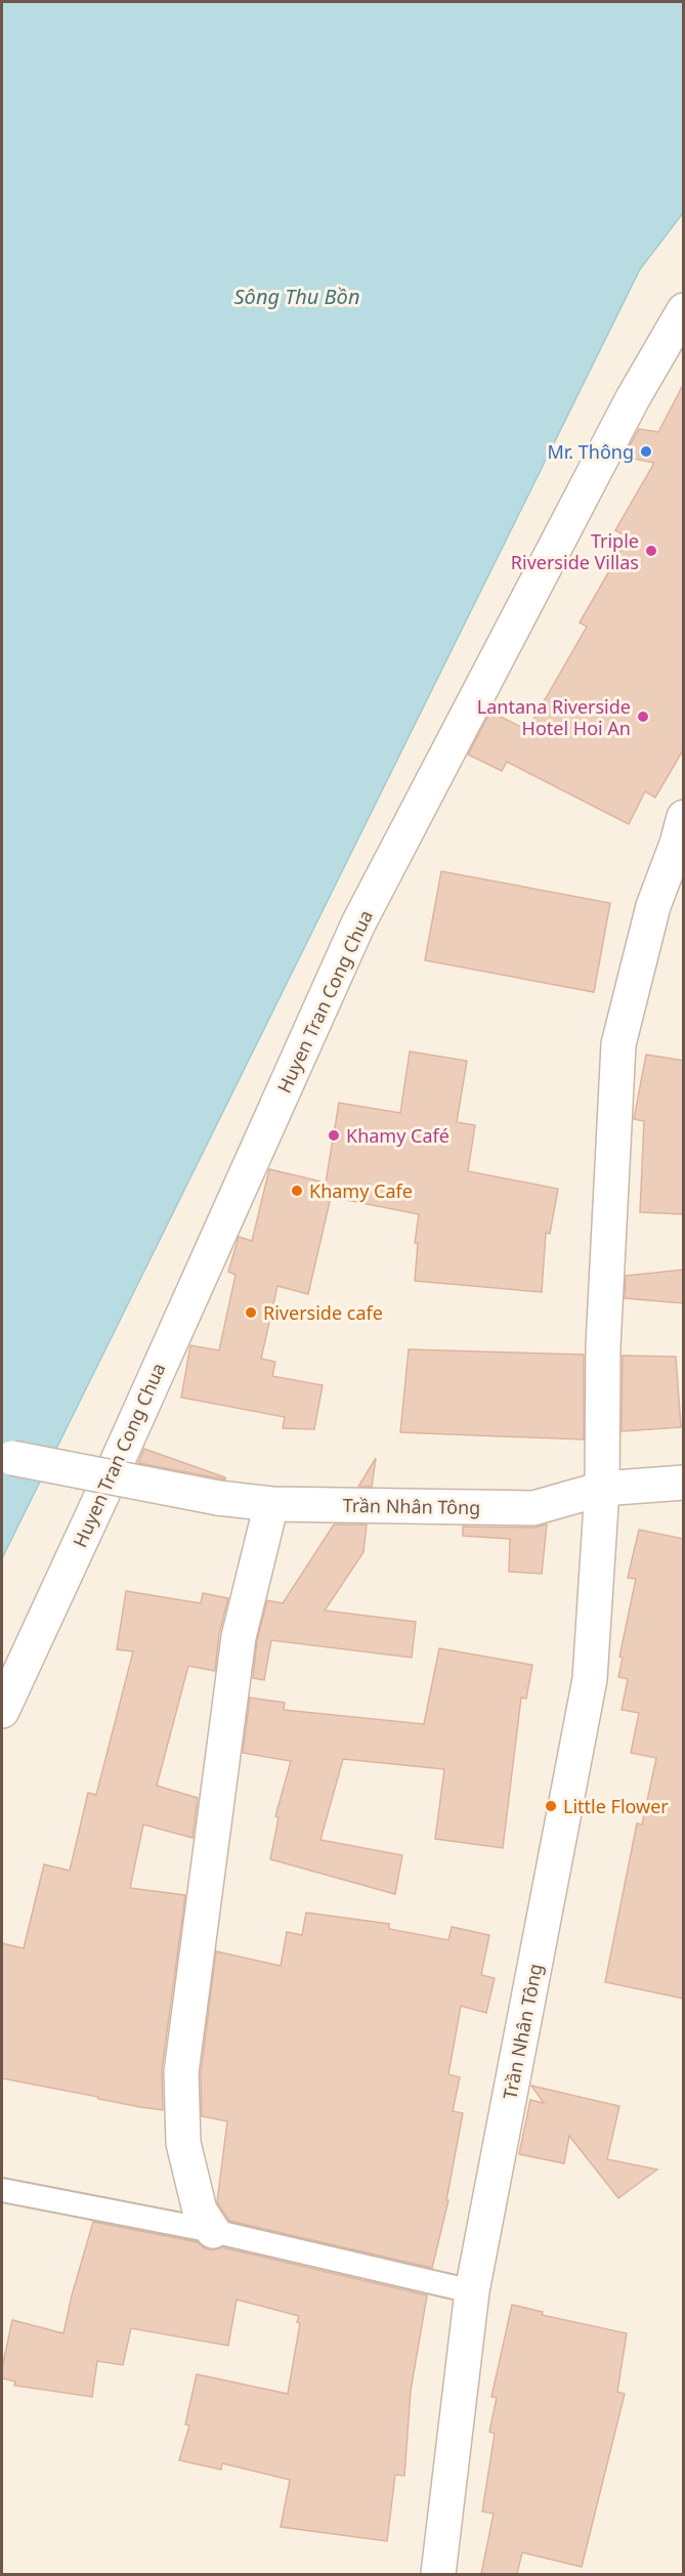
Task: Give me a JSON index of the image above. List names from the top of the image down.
{
  "streets": {
    "street": ["Huyen Tran Cong Chua", "Trần Nhân Tông"]
  },
  "water": ["Sông Thu Bồn"],
  "places": [
    "Mr. Thông",
    "Triple Riverside Villas",
    "Lantana Riverside Hotel Hoi An",
    "Khamy Café",
    "Khamy Cafe",
    "Riverside cafe",
    "Little Flower"
  ]
}
